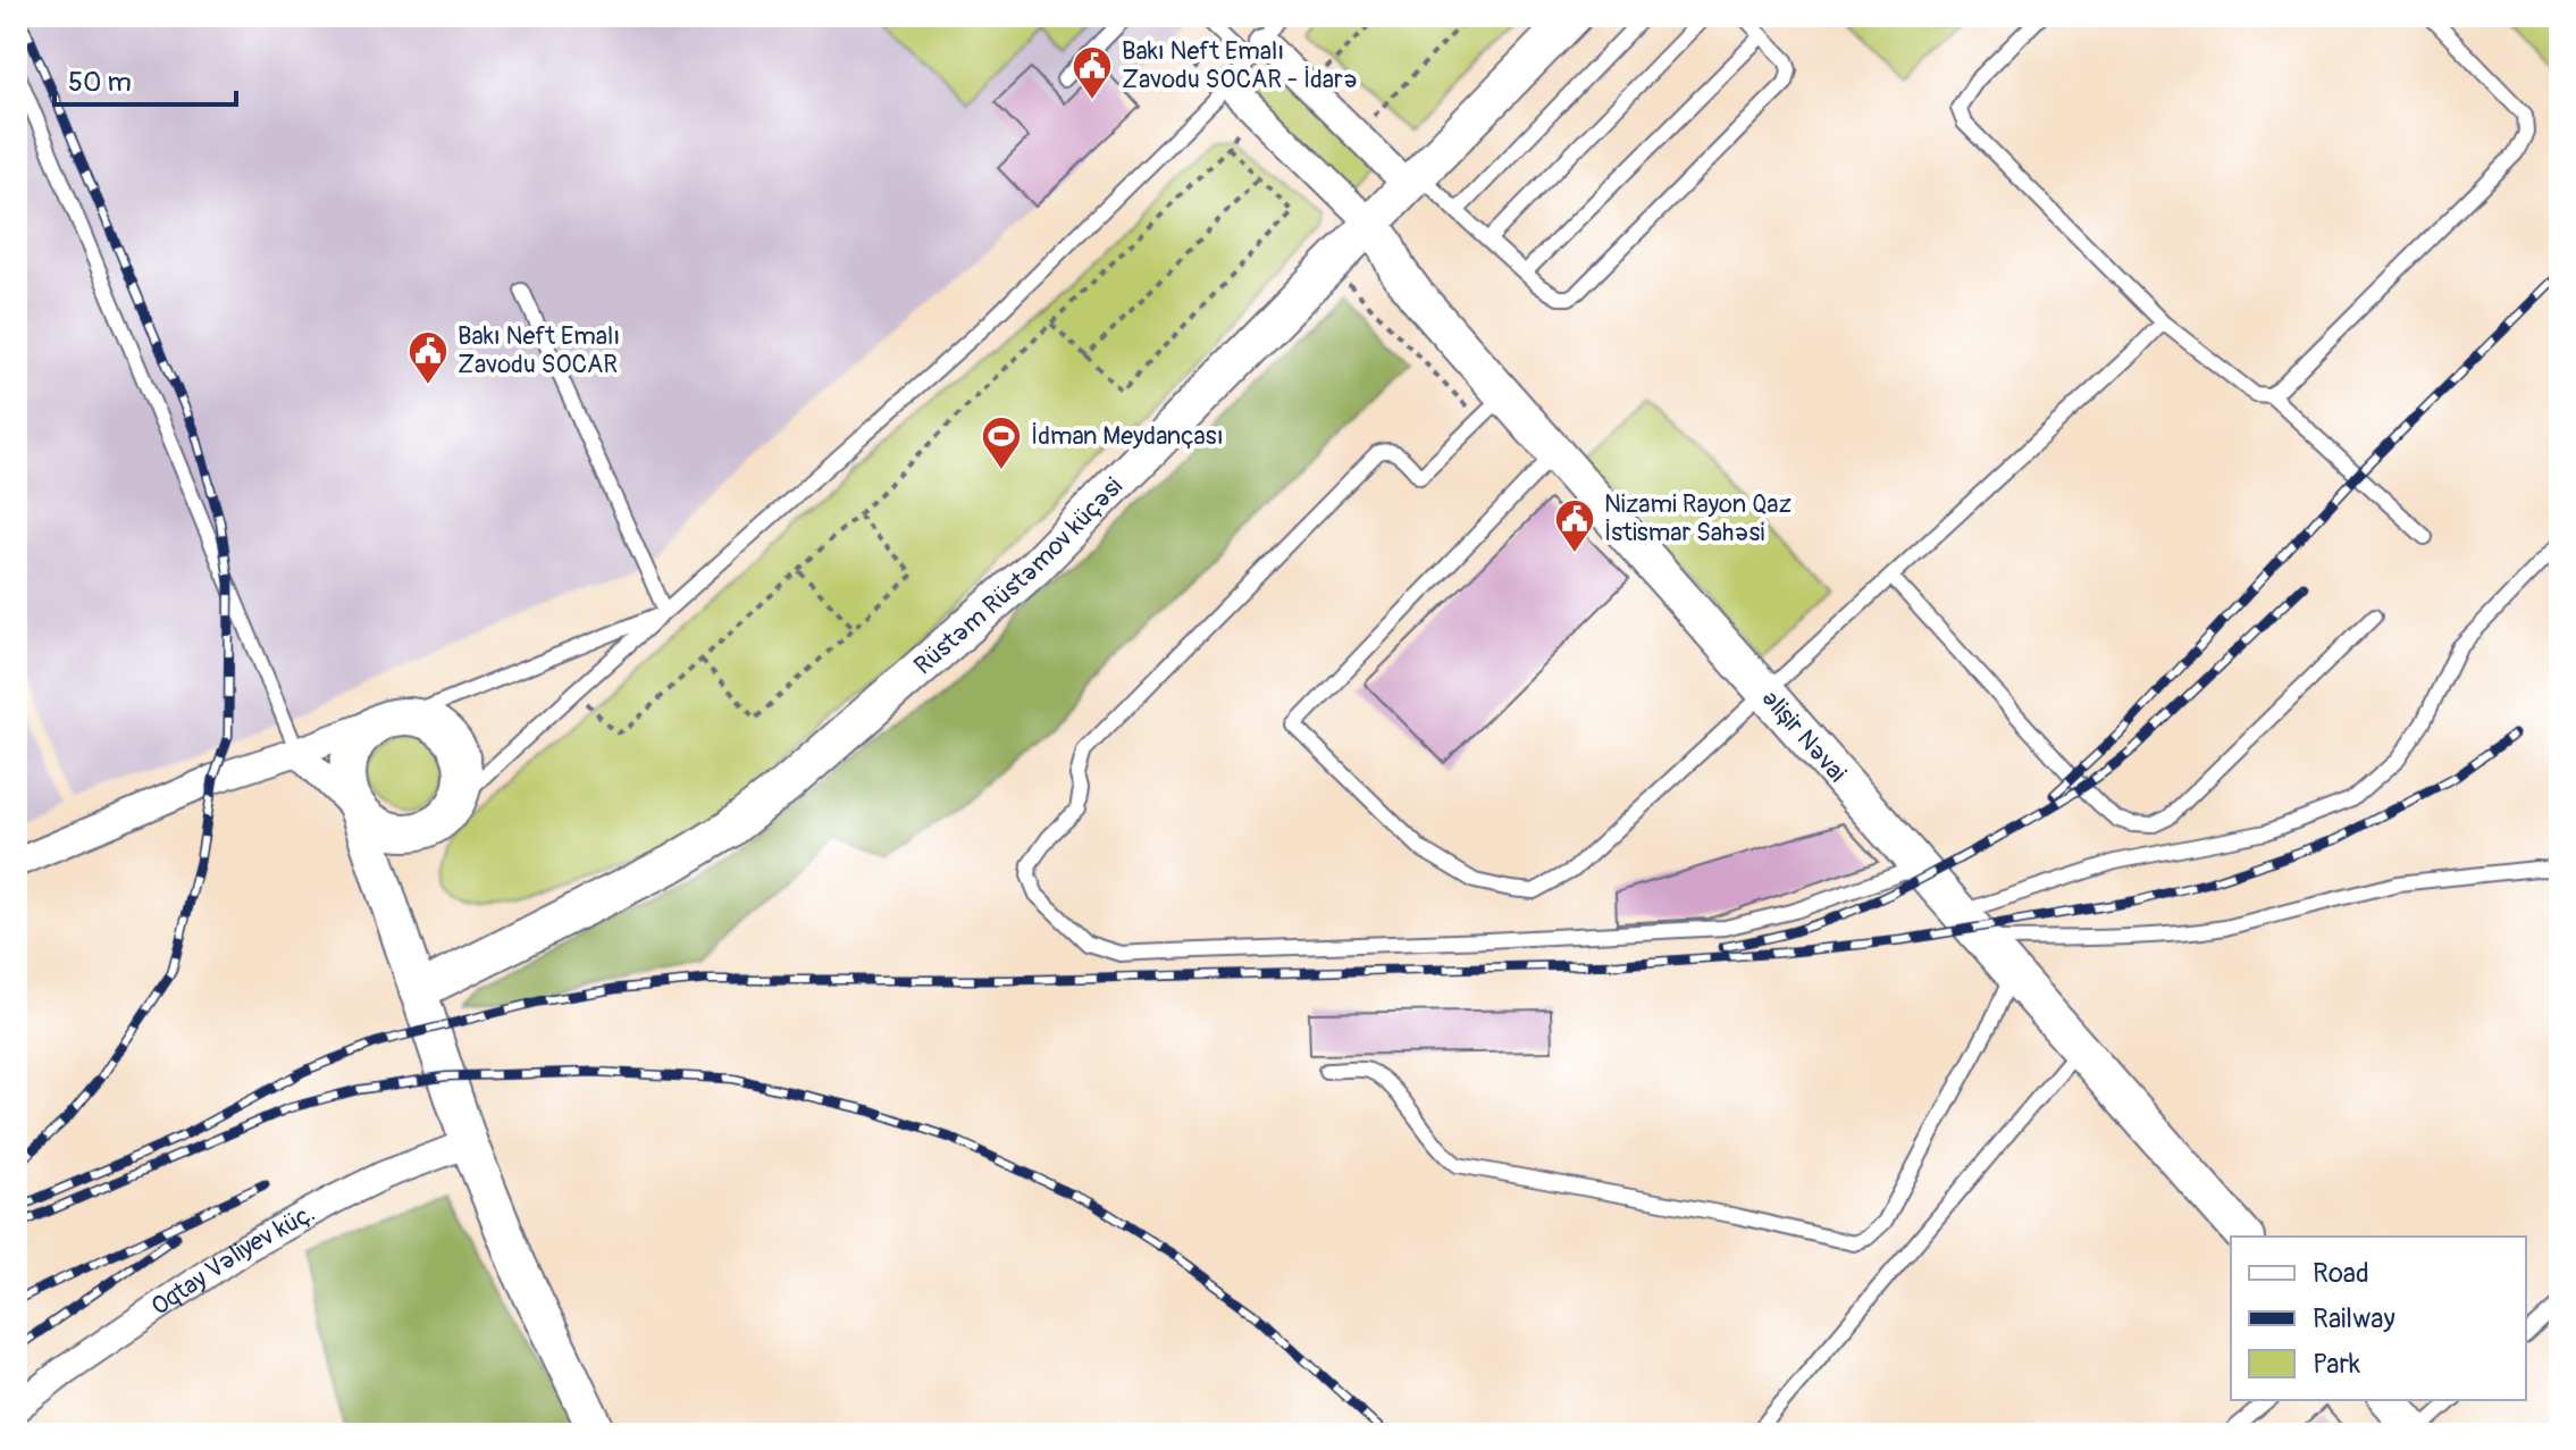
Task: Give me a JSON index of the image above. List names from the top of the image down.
{
  "streets": {
    "street": ["Rüstəm Rüstəmov küçəsi", "Əlişir Nəvai", "Oqtay Vəliyev küç."]
  },
  "crossings": [
    ["Rüstəm Rüstəmov küçəsi", "Əlişir Nəvai"]
  ],
  "places": {
    "public building": ["Bakı Neft Emalı Zavodu SOCAR - İdarə", "Bakı Neft Emalı Zavodu SOCAR", "Nizami Rayon Qaz İstismar Sahəsi"],
    "sports": ["İdman Meydançası"]
  },
  "legend": ["Road", "Railway", "Park"],
  "scale_bar": "50 m"
}
